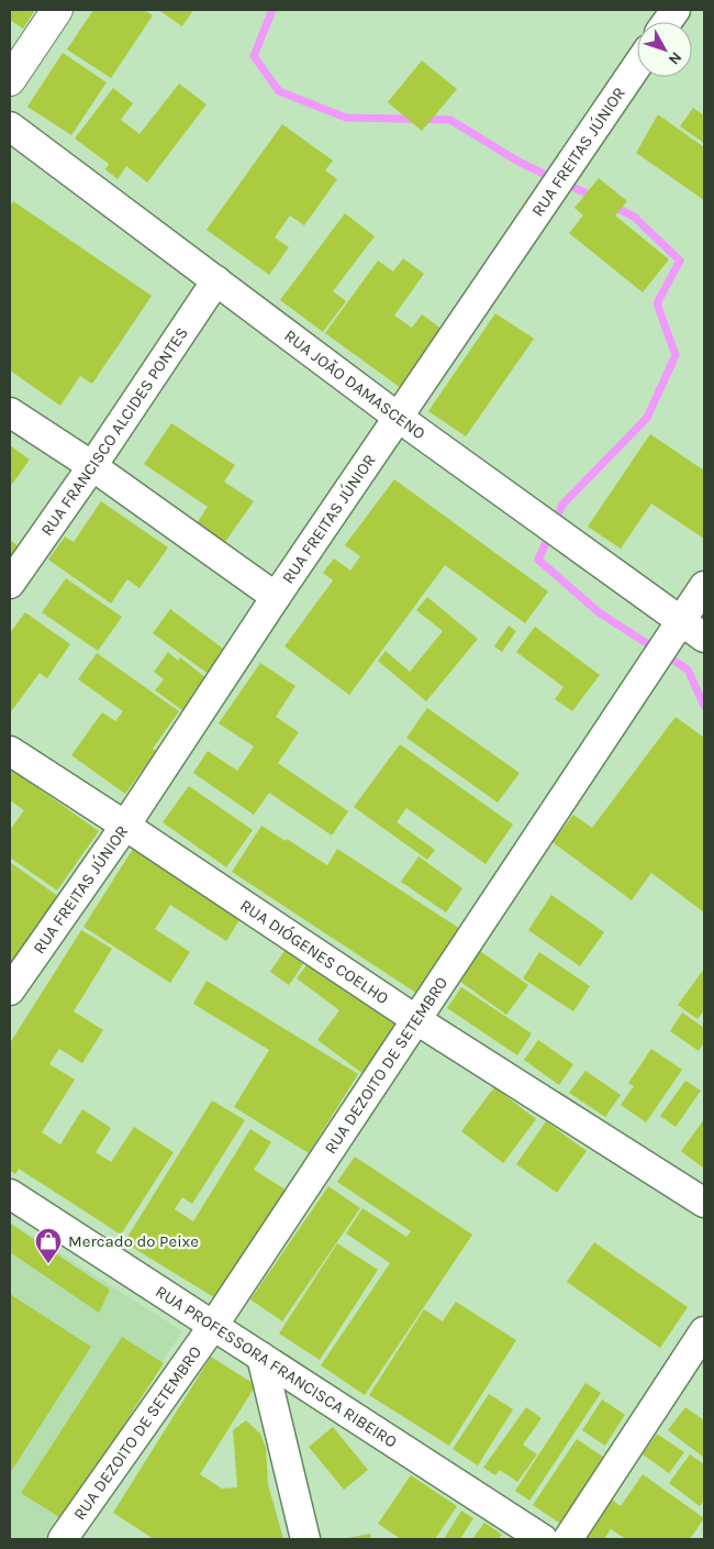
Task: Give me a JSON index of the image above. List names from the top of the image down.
{
  "streets": {
    "street": [
      "RUA FREITAS JÚNIOR",
      "RUA JOÃO DAMASCENO",
      "RUA FRANCISCO ALCIDES PONTES",
      "RUA DIÓGENES COELHO",
      "RUA DEZOITO DE SETEMBRO",
      "RUA PROFESSORA FRANCISCA RIBEIRO"
    ]
  },
  "crossings": [
    ["RUA FREITAS JÚNIOR", "RUA JOÃO DAMASCENO"],
    ["RUA FREITAS JÚNIOR", "RUA DIÓGENES COELHO"],
    ["RUA JOÃO DAMASCENO", "RUA FRANCISCO ALCIDES PONTES"],
    ["RUA JOÃO DAMASCENO", "RUA DEZOITO DE SETEMBRO"],
    ["RUA DIÓGENES COELHO", "RUA DEZOITO DE SETEMBRO"],
    ["RUA DEZOITO DE SETEMBRO", "RUA PROFESSORA FRANCISCA RIBEIRO"]
  ],
  "places": {
    "shop": ["Mercado do Peixe"]
  },
  "north": "bottom right"
}
